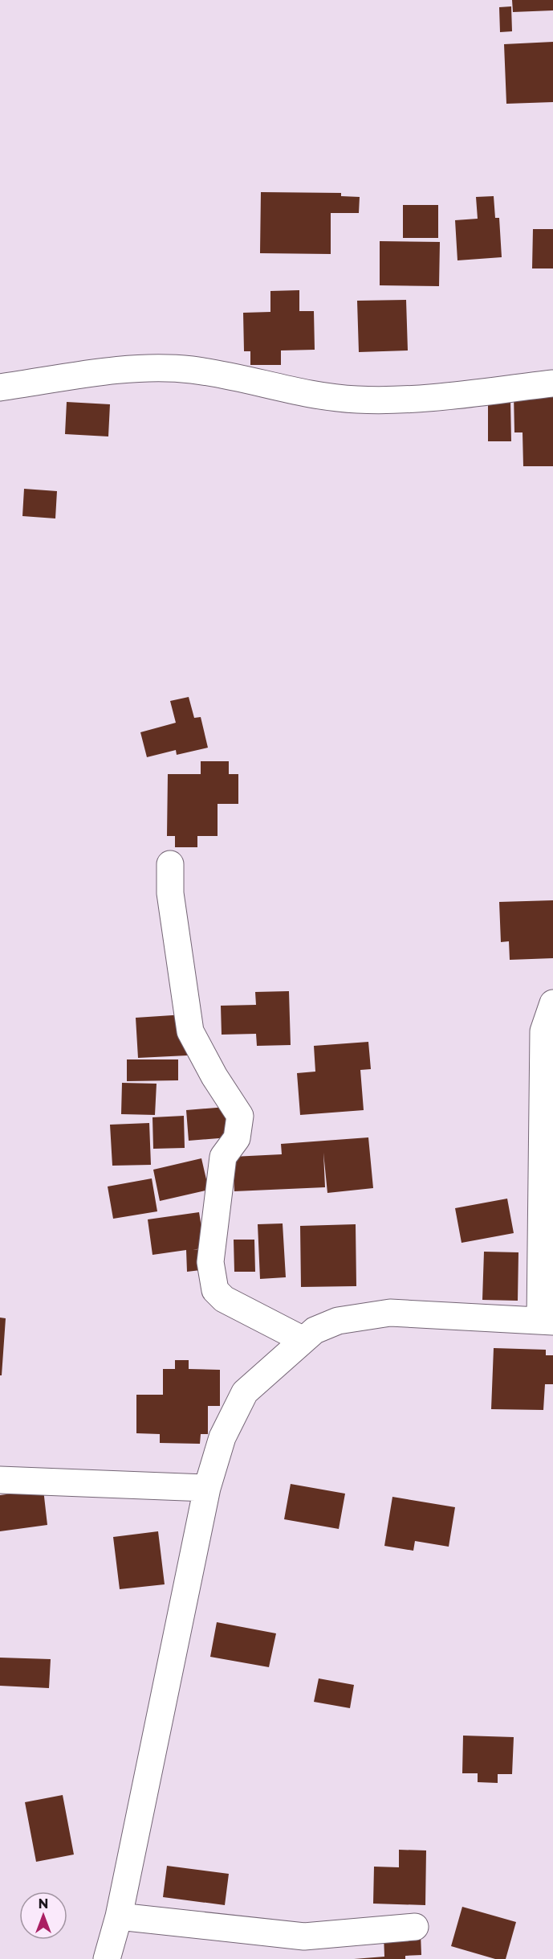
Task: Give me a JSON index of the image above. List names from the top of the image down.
{
  "north": "top"
}
